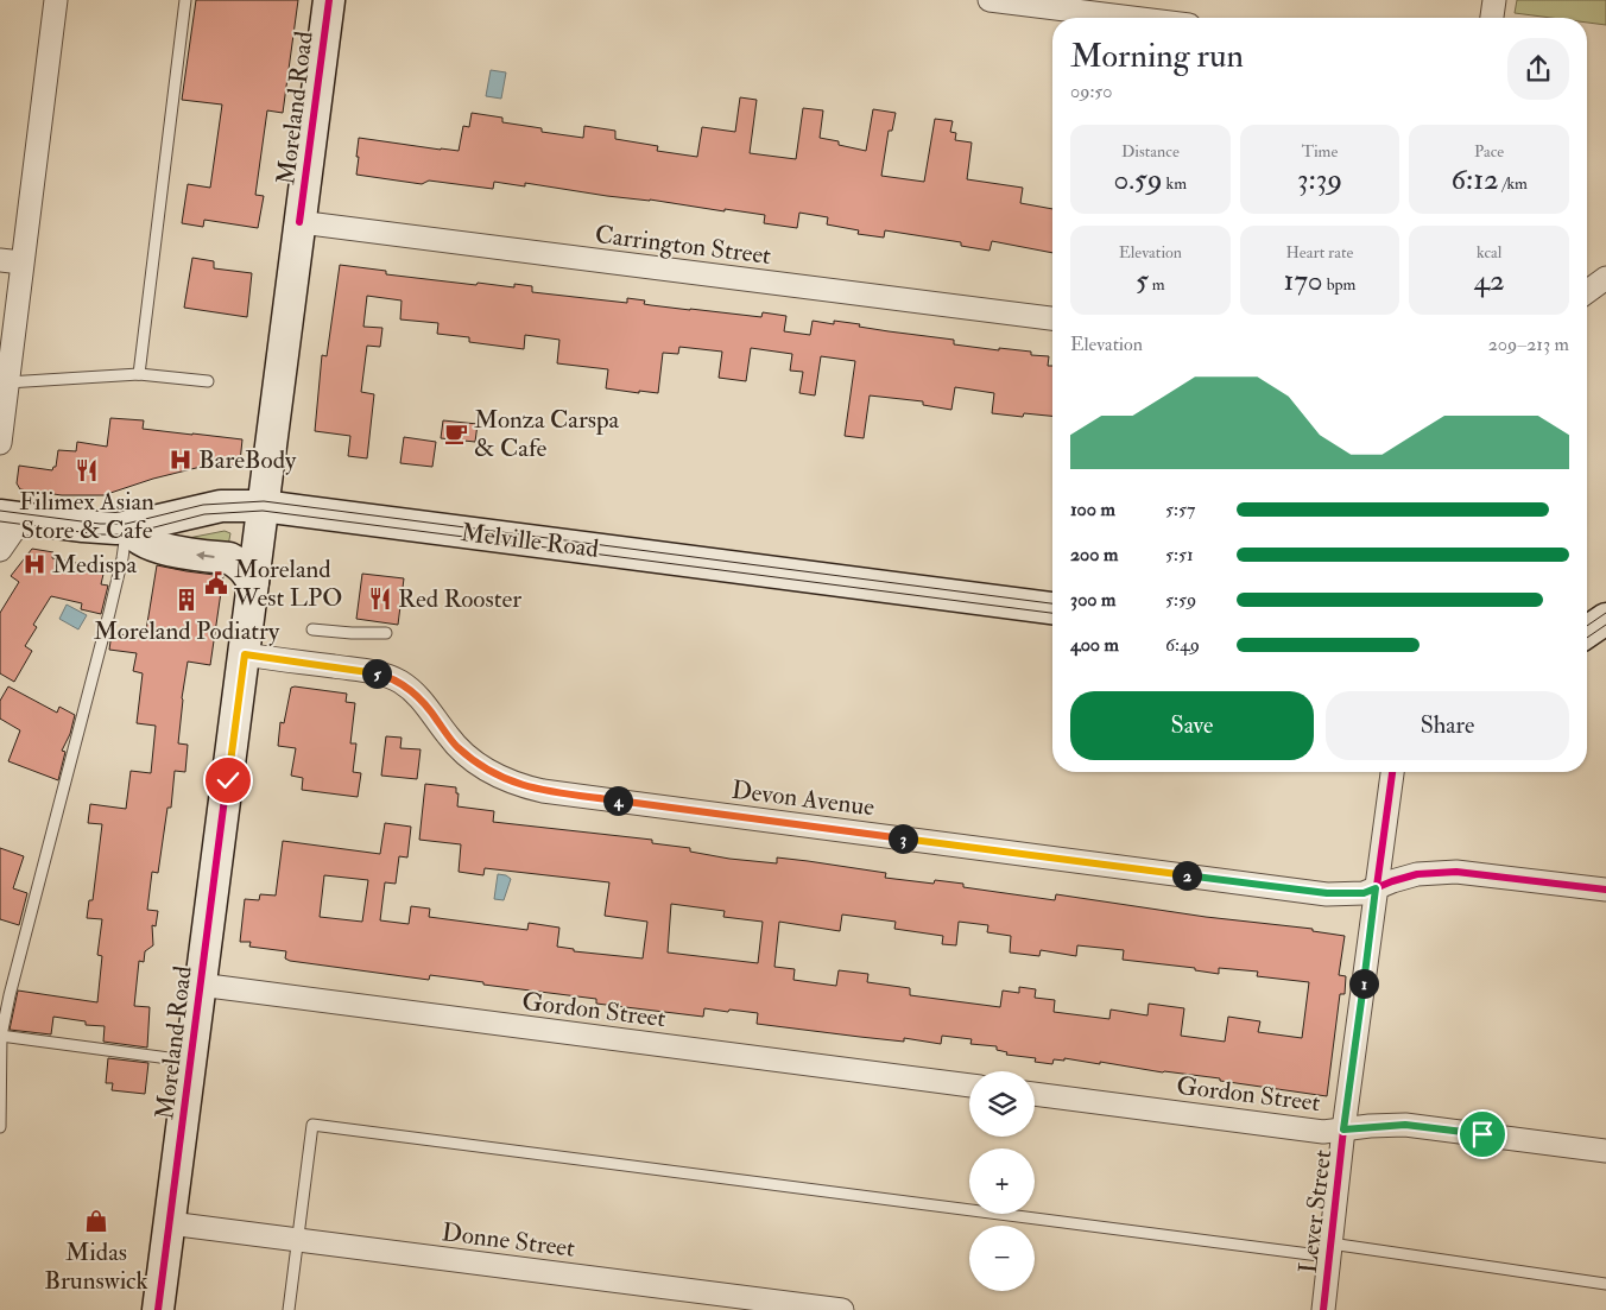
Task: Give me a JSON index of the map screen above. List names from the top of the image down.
{
  "streets": {
    "main road": ["Moreland Road", "Melville Road"],
    "street": [
      "Carrington Street",
      "Devon Avenue",
      "Gordon Street",
      "Lever Street",
      "Donne Street"
    ]
  },
  "crossings": [
    ["Moreland Road", "Carrington Street"],
    ["Moreland Road", "Melville Road"],
    ["Moreland Road", "Devon Avenue"],
    ["Moreland Road", "Gordon Street"],
    ["Moreland Road", "Donne Street"],
    ["Devon Avenue", "Lever Street"],
    ["Gordon Street", "Lever Street"]
  ],
  "places": {
    "cafe": ["Monza Carspa & Cafe"],
    "hospital": ["BareBody", "Medispa"],
    "restaurant": ["Filimex Asian Store & Cafe", "Red Rooster"],
    "public building": ["Moreland West LPO"],
    "building": ["Moreland Podiatry"],
    "shop": ["Midas Brunswick"]
  },
  "page": {
    "heading": ["Morning run", "09:50"],
    "stats": [
      ["Distance", "0.59 km"],
      ["Time", "3:39"],
      ["Pace", "6:12 /km"],
      ["Elevation", "5 m"],
      ["Heart rate", "170 bpm"],
      ["kcal", "42"]
    ],
    "chart": ["Elevation", "209–213 m"],
    "list": [
      {
        "name": "100 m",
        "note": "5:57"
      },
      {
        "name": "200 m",
        "note": "5:51"
      },
      {
        "name": "300 m",
        "note": "5:59"
      },
      {
        "name": "400 m",
        "note": "6:49"
      }
    ],
    "pins": [
      "5",
      "4",
      "3",
      "2",
      "1"
    ],
    "buttons": ["Save", "Share"],
    "map_buttons": ["+", "−"]
  }
}
